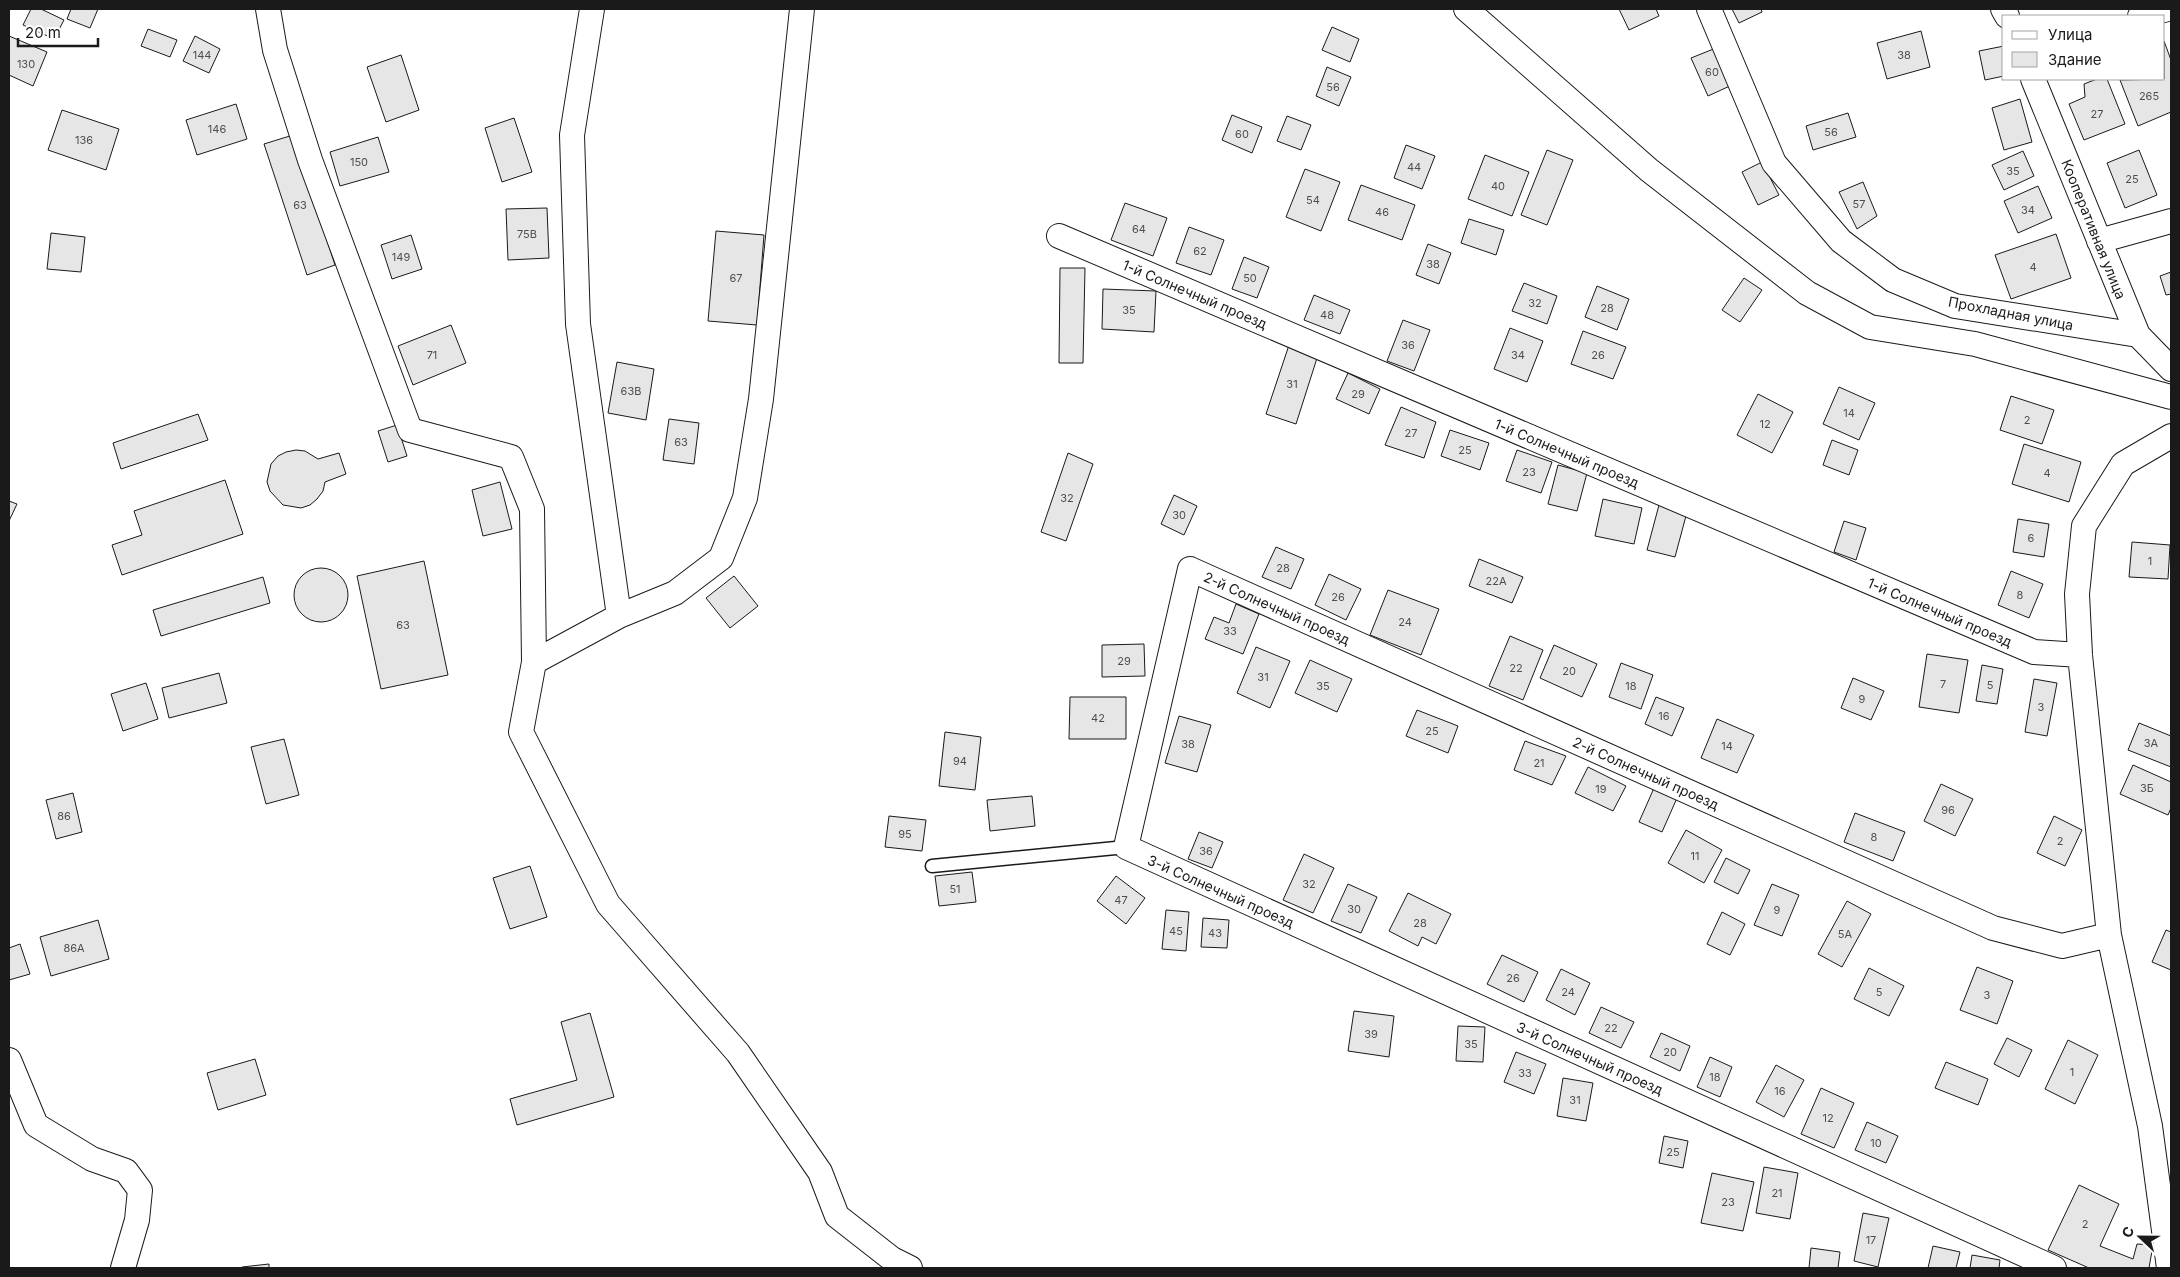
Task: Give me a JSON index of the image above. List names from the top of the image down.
{
  "streets": {
    "street": [
      "Кооперативная улица",
      "1-й Солнечный проезд",
      "Прохладная улица",
      "2-й Солнечный проезд",
      "3-й Солнечный проезд"
    ]
  },
  "crossings": [
    ["Кооперативная улица", "Прохладная улица"],
    ["2-й Солнечный проезд", "3-й Солнечный проезд"]
  ],
  "house_numbers": [
    "144",
    "38",
    "130",
    "60",
    "56",
    "265",
    "27",
    "146",
    "56",
    "60",
    "136",
    "150",
    "44",
    "35",
    "25",
    "40",
    "54",
    "57",
    "63",
    "34",
    "46",
    "64",
    "75В",
    "62",
    "149",
    "38",
    "4",
    "67",
    "50",
    "32",
    "28",
    "35",
    "48",
    "36",
    "71",
    "34",
    "26",
    "31",
    "63В",
    "29",
    "14",
    "2",
    "12",
    "27",
    "63",
    "25",
    "23",
    "4",
    "32",
    "30",
    "6",
    "1",
    "28",
    "22А",
    "8",
    "26",
    "24",
    "63",
    "33",
    "29",
    "22",
    "20",
    "31",
    "7",
    "5",
    "35",
    "18",
    "9",
    "3",
    "16",
    "42",
    "25",
    "3А",
    "38",
    "14",
    "94",
    "21",
    "3Б",
    "19",
    "96",
    "86",
    "95",
    "8",
    "2",
    "36",
    "11",
    "32",
    "51",
    "47",
    "30",
    "9",
    "28",
    "45",
    "43",
    "5А",
    "86А",
    "26",
    "24",
    "5",
    "3",
    "22",
    "39",
    "35",
    "20",
    "1",
    "33",
    "18",
    "16",
    "31",
    "12",
    "10",
    "25",
    "21",
    "23",
    "2",
    "17"
  ],
  "legend": ["Улица", "Здание"],
  "scale_bar": "20 m",
  "north": "left"
}
